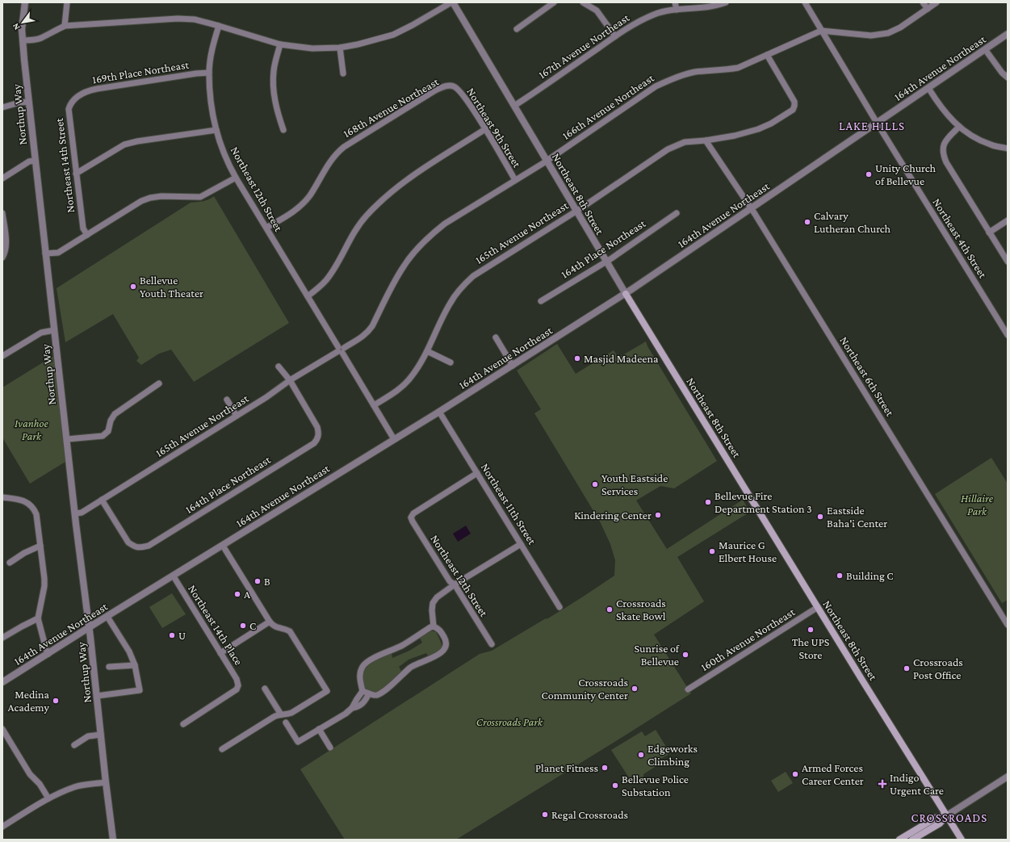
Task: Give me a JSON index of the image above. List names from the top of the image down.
{
  "streets": {
    "main road": ["Northeast 8th Street"],
    "street": [
      "167th Avenue Northeast",
      "164th Avenue Northeast",
      "169th Place Northeast",
      "166th Avenue Northeast",
      "168th Avenue Northeast",
      "Northup Way",
      "Northeast 9th Street",
      "Northeast 14th Street",
      "Northeast 12th Street",
      "165th Avenue Northeast",
      "Northeast 4th Street",
      "164th Place Northeast",
      "Northeast 6th Street",
      "Northeast 11th Street",
      "Northeast 14th Place",
      "160th Avenue Northeast"
    ]
  },
  "crossings": [
    ["167th Avenue Northeast", "Northeast 8th Street"],
    ["164th Avenue Northeast", "Northup Way"],
    ["164th Avenue Northeast", "Northeast 12th Street"],
    ["164th Avenue Northeast", "Northeast 8th Street"],
    ["164th Avenue Northeast", "Northeast 4th Street"],
    ["164th Avenue Northeast", "Northeast 6th Street"],
    ["164th Avenue Northeast", "Northeast 11th Street"],
    ["164th Avenue Northeast", "Northeast 14th Place"],
    ["169th Place Northeast", "Northeast 14th Street"],
    ["169th Place Northeast", "Northeast 12th Street"],
    ["166th Avenue Northeast", "Northeast 9th Street"],
    ["166th Avenue Northeast", "Northeast 12th Street"],
    ["166th Avenue Northeast", "Northeast 8th Street"],
    ["166th Avenue Northeast", "165th Avenue Northeast"],
    ["166th Avenue Northeast", "Northeast 4th Street"],
    ["168th Avenue Northeast", "Northeast 9th Street"],
    ["168th Avenue Northeast", "Northeast 12th Street"],
    ["Northup Way", "165th Avenue Northeast"],
    ["Northeast 12th Street", "165th Avenue Northeast"],
    ["Northeast 12th Street", "Northeast 11th Street"],
    ["Northeast 8th Street", "165th Avenue Northeast"],
    ["Northeast 8th Street", "164th Place Northeast"],
    ["Northeast 8th Street", "160th Avenue Northeast"],
    ["165th Avenue Northeast", "164th Place Northeast"],
    ["165th Avenue Northeast", "Northeast 6th Street"]
  ],
  "districts": ["LAKE HILLS", "CROSSROADS"],
  "parks": ["Ivanhoe Park", "Hillaire Park", "Crossroads Park"],
  "places": {
    "other": [
      "Unity Church of Bellevue",
      "Calvary Lutheran Church",
      "Bellevue Youth Theater",
      "Masjid Madeena",
      "Youth Eastside Services",
      "Bellevue Fire Department Station 3",
      "Kindering Center",
      "Eastside Baha'i Center",
      "Maurice G Elbert House",
      "Building C",
      "B",
      "A",
      "Crossroads Skate Bowl",
      "C",
      "The UPS Store",
      "U",
      "Sunrise of Bellevue",
      "Crossroads Post Office",
      "Crossroads Community Center",
      "Medina Academy",
      "Edgeworks Climbing",
      "Planet Fitness",
      "Armed Forces Career Center",
      "Bellevue Police Substation",
      "Regal Crossroads"
    ],
    "health": ["Indigo Urgent Care"]
  },
  "north": "bottom left"
}
